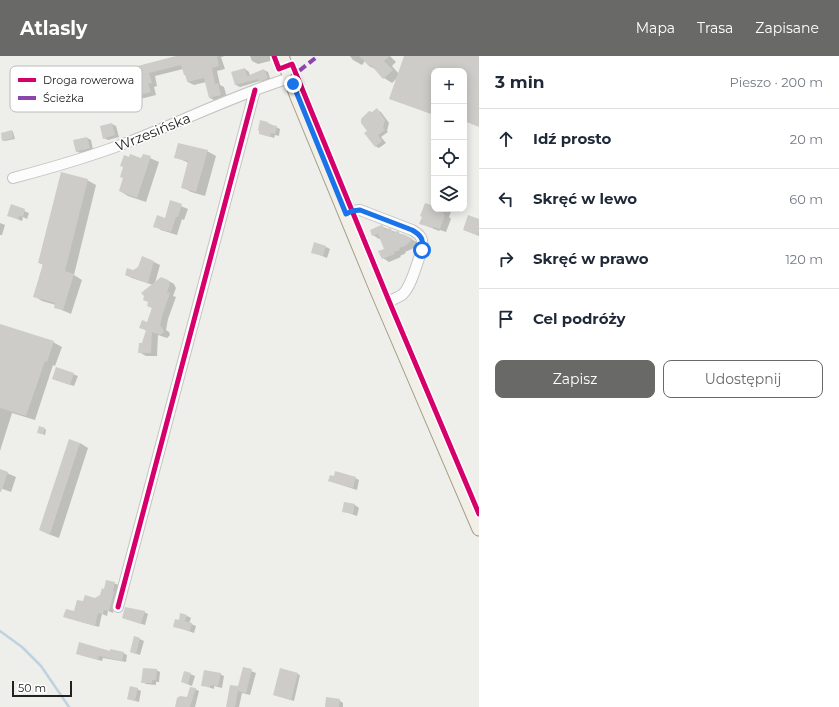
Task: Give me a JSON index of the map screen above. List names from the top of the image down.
{
  "streets": {
    "street": ["Wrzesińska"]
  },
  "legend": ["Droga rowerowa", "Ścieżka"],
  "scale_bar": "50 m",
  "page": {
    "header": "Atlasly",
    "nav": ["Mapa", "Trasa", "Zapisane"],
    "heading": ["3 min", "Pieszo · 200 m"],
    "map_buttons": ["+", "−"],
    "list": [
      ["Idź prosto", "20 m"],
      ["Skręć w lewo", "60 m"],
      ["Skręć w prawo", "120 m"],
      "Cel podróży"
    ],
    "buttons": ["Zapisz", "Udostępnij"],
    "scale": "50 m"
  }
}
